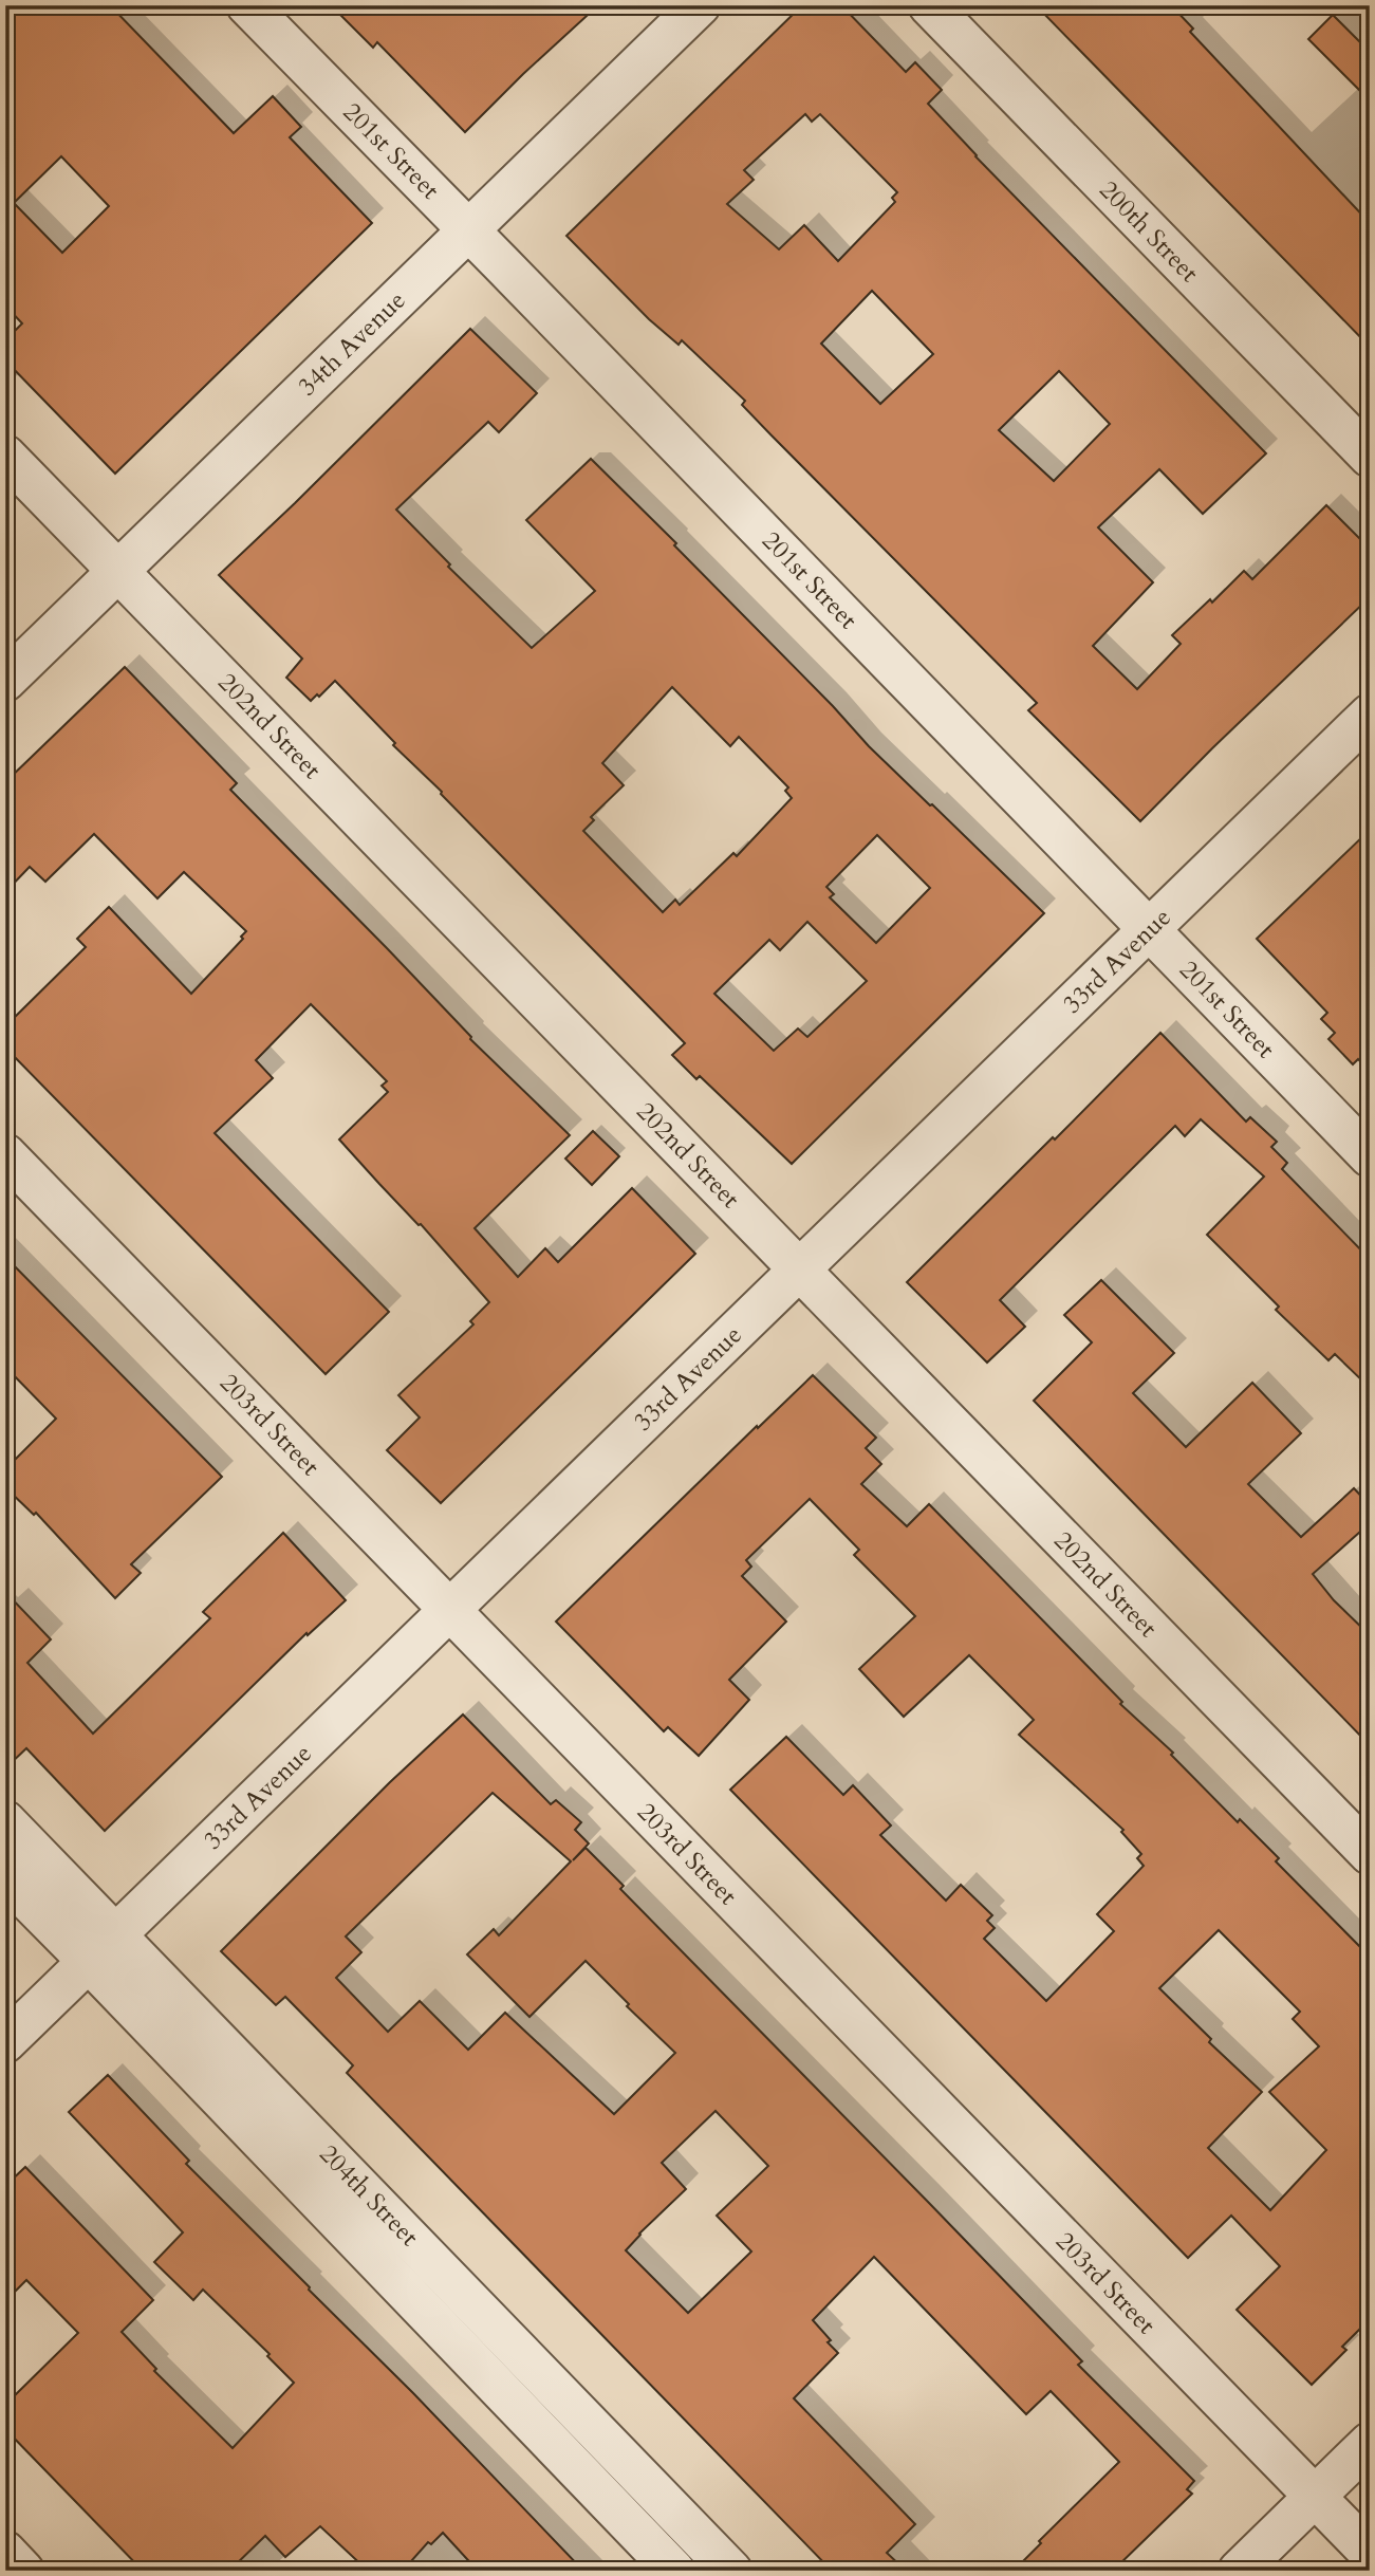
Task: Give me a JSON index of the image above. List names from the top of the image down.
{
  "streets": {
    "street": [
      "201st Street",
      "200th Street",
      "34th Avenue",
      "202nd Street",
      "33rd Avenue",
      "203rd Street",
      "204th Street"
    ]
  },
  "crossings": [
    ["201st Street", "34th Avenue"],
    ["201st Street", "33rd Avenue"],
    ["34th Avenue", "202nd Street"],
    ["202nd Street", "33rd Avenue"],
    ["33rd Avenue", "203rd Street"],
    ["33rd Avenue", "204th Street"]
  ]
}
